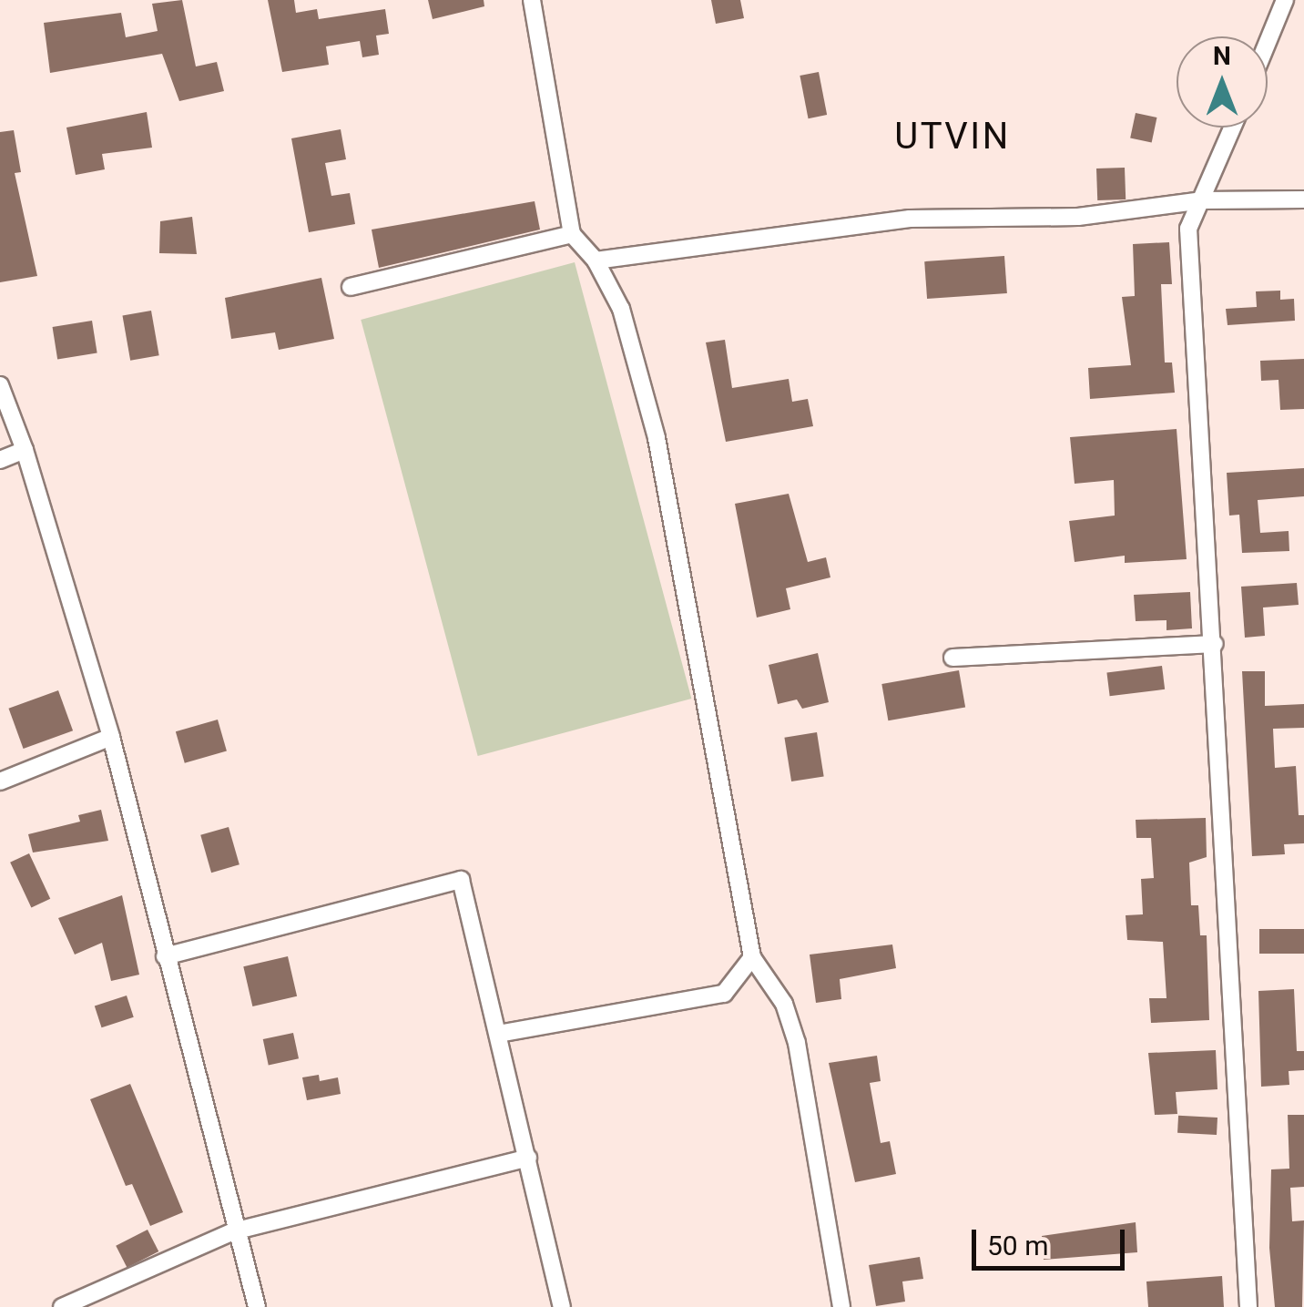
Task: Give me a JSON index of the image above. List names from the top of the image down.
{
  "districts": ["UTVIN"],
  "scale_bar": "50 m",
  "north": "top"
}
